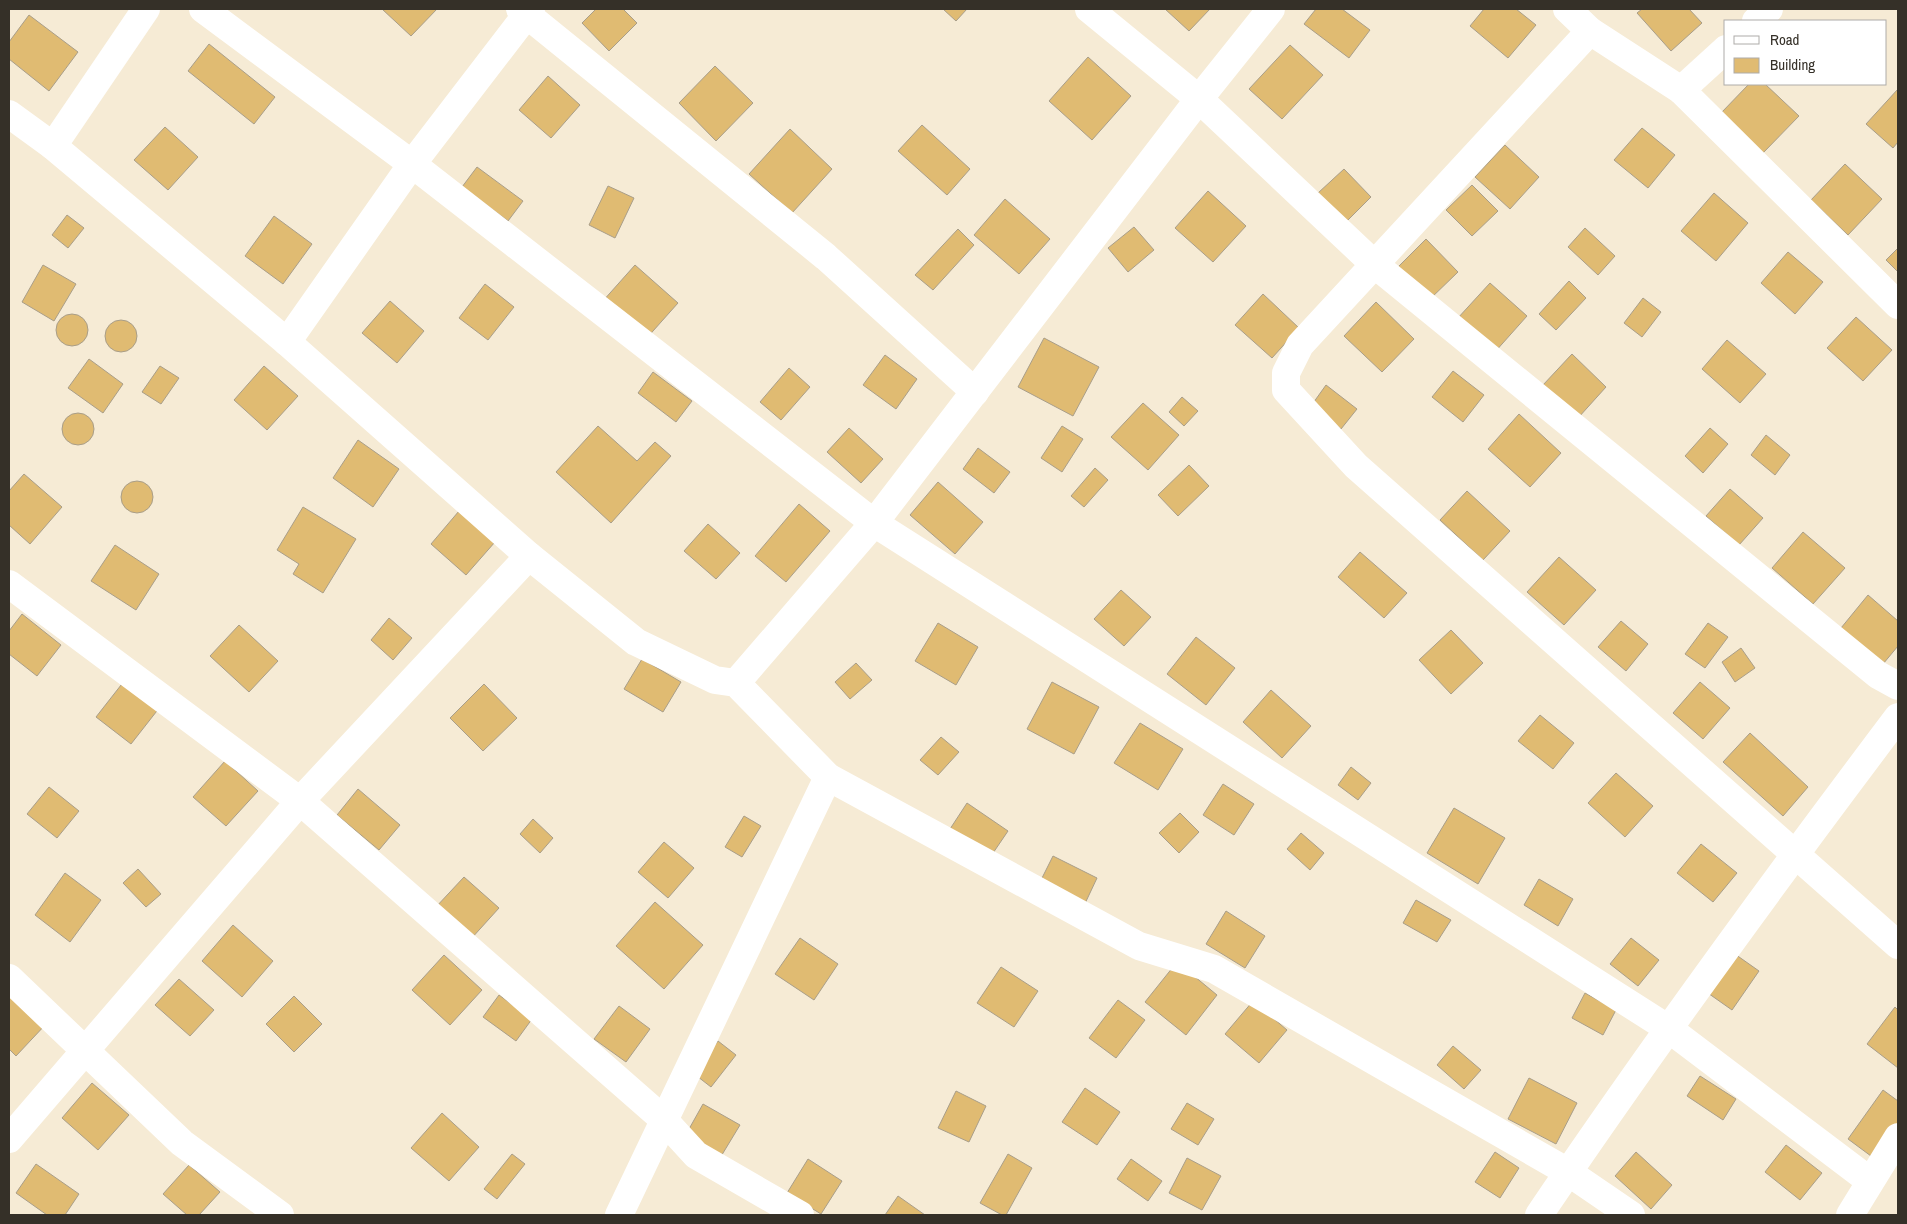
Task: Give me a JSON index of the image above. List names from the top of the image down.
{
  "legend": ["Road", "Building"]
}
